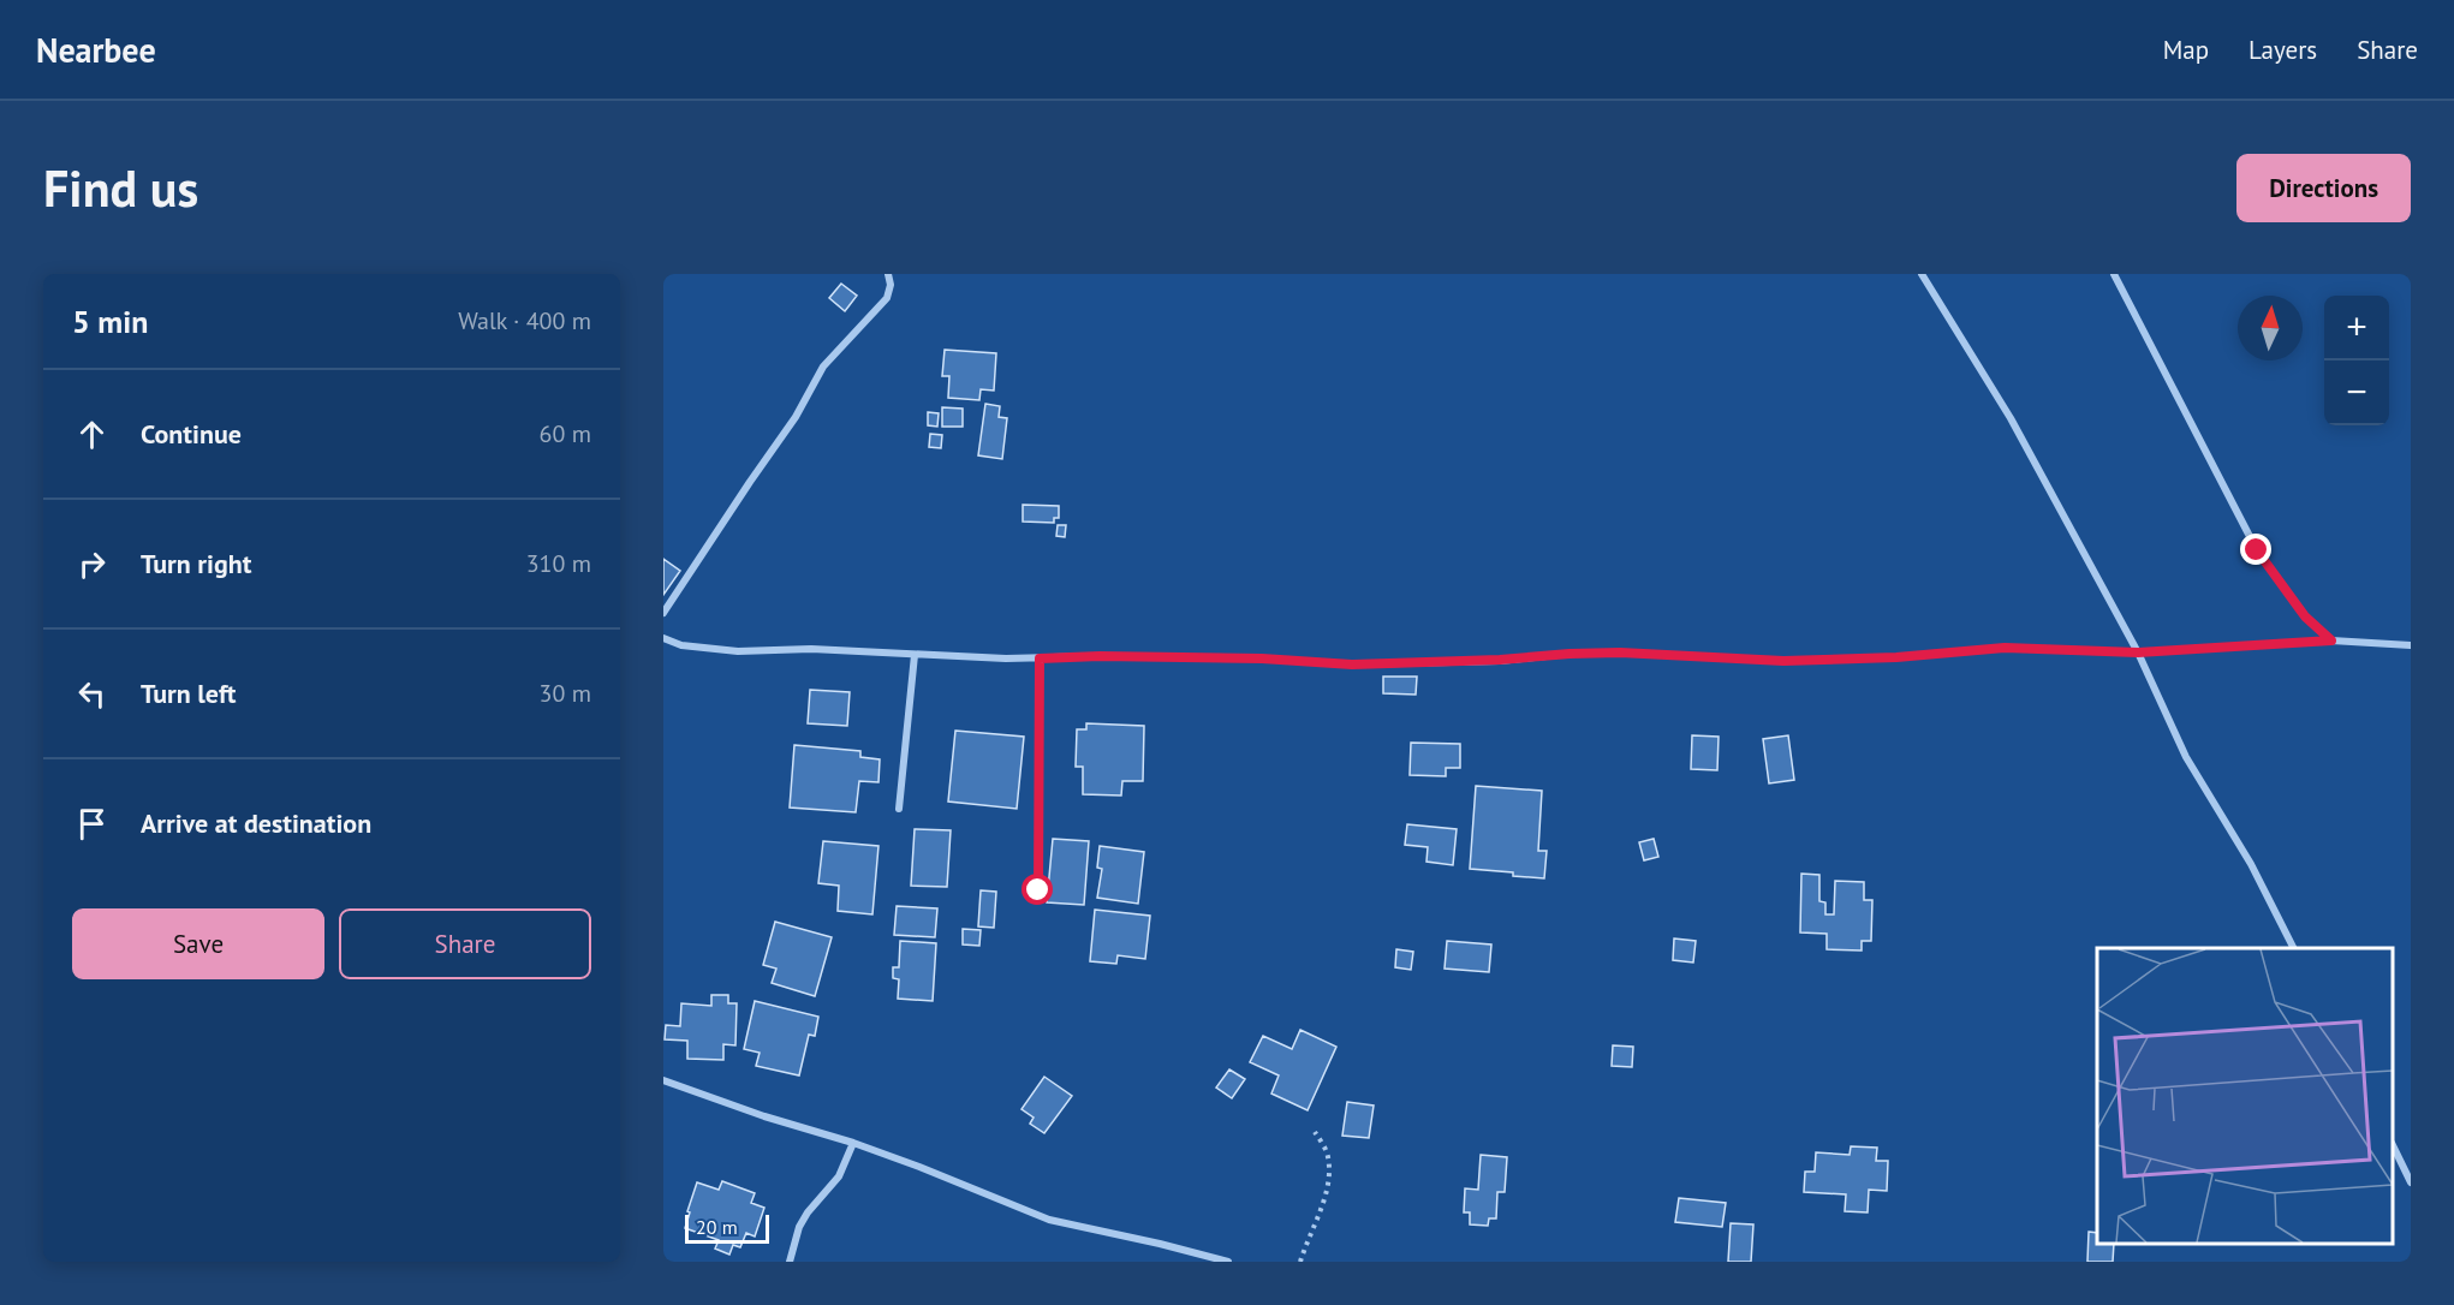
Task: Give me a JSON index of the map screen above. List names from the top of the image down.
{
  "scale_bar": "20 m",
  "north": "top",
  "page": {
    "header": "Nearbee",
    "nav": ["Map", "Layers", "Share"],
    "buttons": [
      "Directions",
      ["Save", "Share"]
    ],
    "title": "Find us",
    "heading": ["5 min", "Walk · 400 m"],
    "map_buttons": ["+", "−"],
    "list": [
      ["Continue", "60 m"],
      ["Turn right", "310 m"],
      ["Turn left", "30 m"],
      "Arrive at destination"
    ],
    "scale": "20 m"
  }
}
